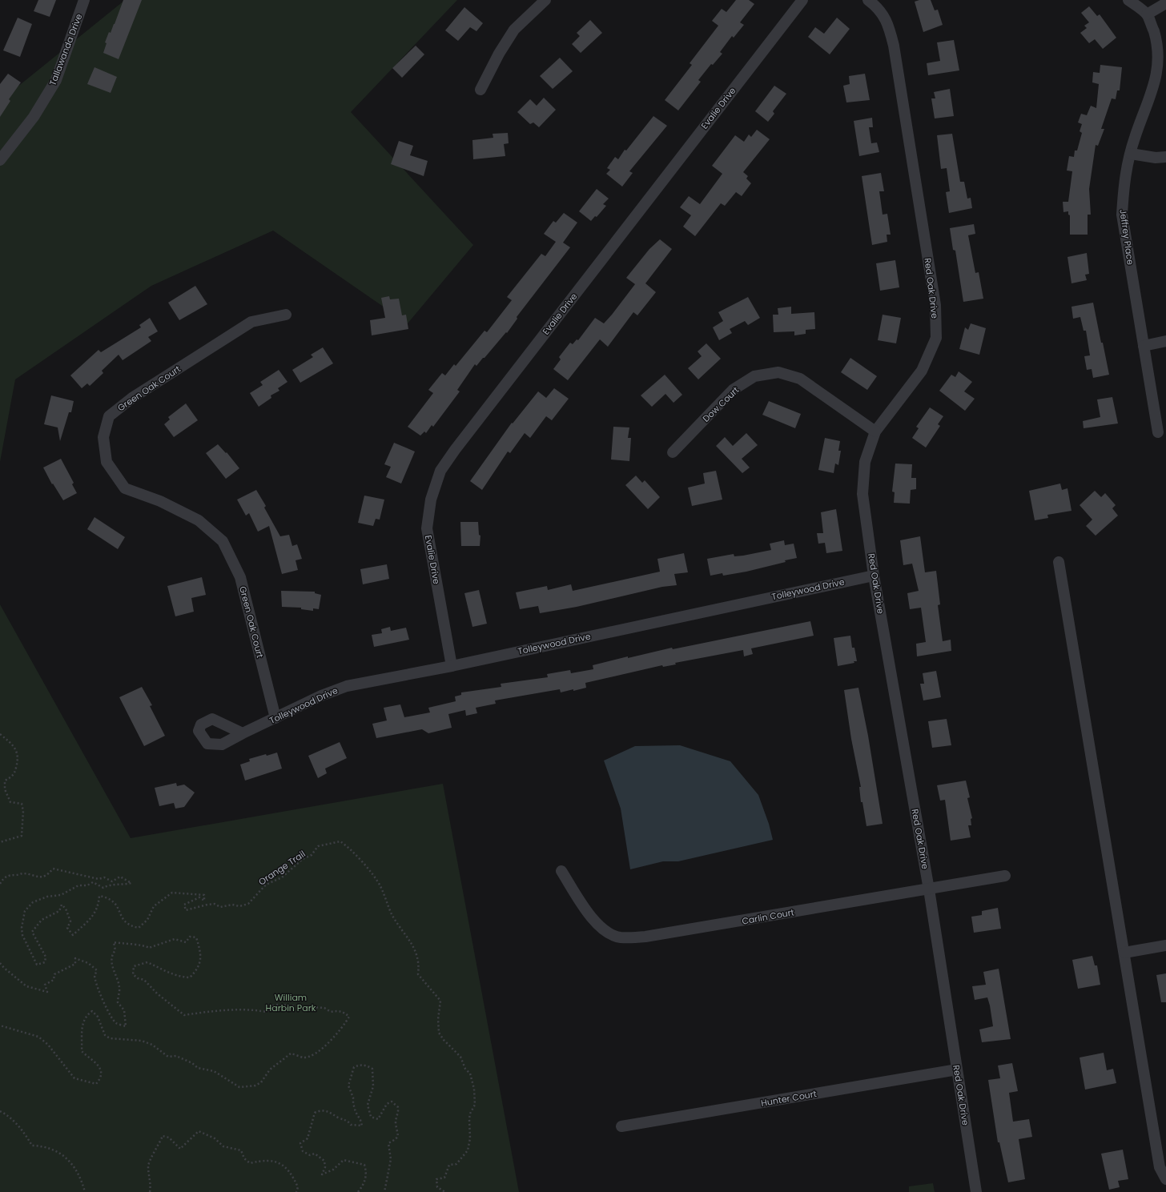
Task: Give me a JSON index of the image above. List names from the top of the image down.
{
  "streets": {
    "street": [
      "Tallawanda Drive",
      "Evalie Drive",
      "Jeffrey Place",
      "Red Oak Drive",
      "Green Oak Court",
      "Dow Court",
      "Tolleywood Drive",
      "Carlin Court",
      "Hunter Court"
    ],
    "path": ["Orange Trail"]
  },
  "crossings": [
    ["Evalie Drive", "Tolleywood Drive"],
    ["Red Oak Drive", "Dow Court"],
    ["Red Oak Drive", "Tolleywood Drive"],
    ["Red Oak Drive", "Carlin Court"],
    ["Red Oak Drive", "Hunter Court"],
    ["Green Oak Court", "Tolleywood Drive"]
  ],
  "parks": ["William Harbin Park"]
}
